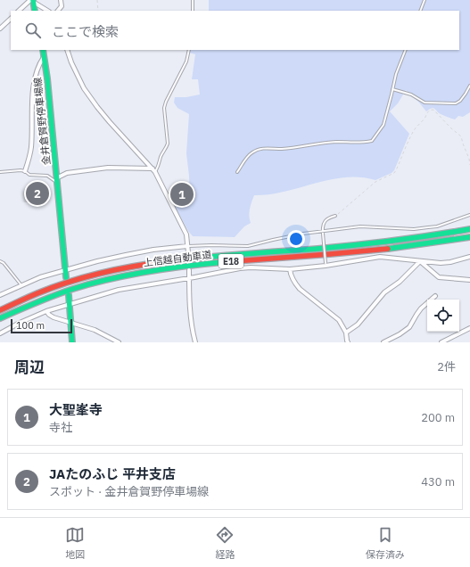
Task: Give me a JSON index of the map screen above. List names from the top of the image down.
{
  "streets": {
    "main road": ["金井倉賀野停車場線", "上信越自動車道", "E18"]
  },
  "scale_bar": "100 m",
  "page": {
    "search": "ここで検索",
    "pins": ["2", "1"],
    "scale": "100 m",
    "heading": ["周辺", "2件"],
    "list": [
      {
        "mark": "1",
        "name": "大聖峯寺",
        "note": "寺社",
        "value": "200 m"
      },
      {
        "mark": "2",
        "name": "JAたのふじ 平井支店",
        "note": "スポット · 金井倉賀野停車場線",
        "value": "430 m"
      }
    ],
    "nav": ["地図", "経路", "保存済み"]
  }
}
